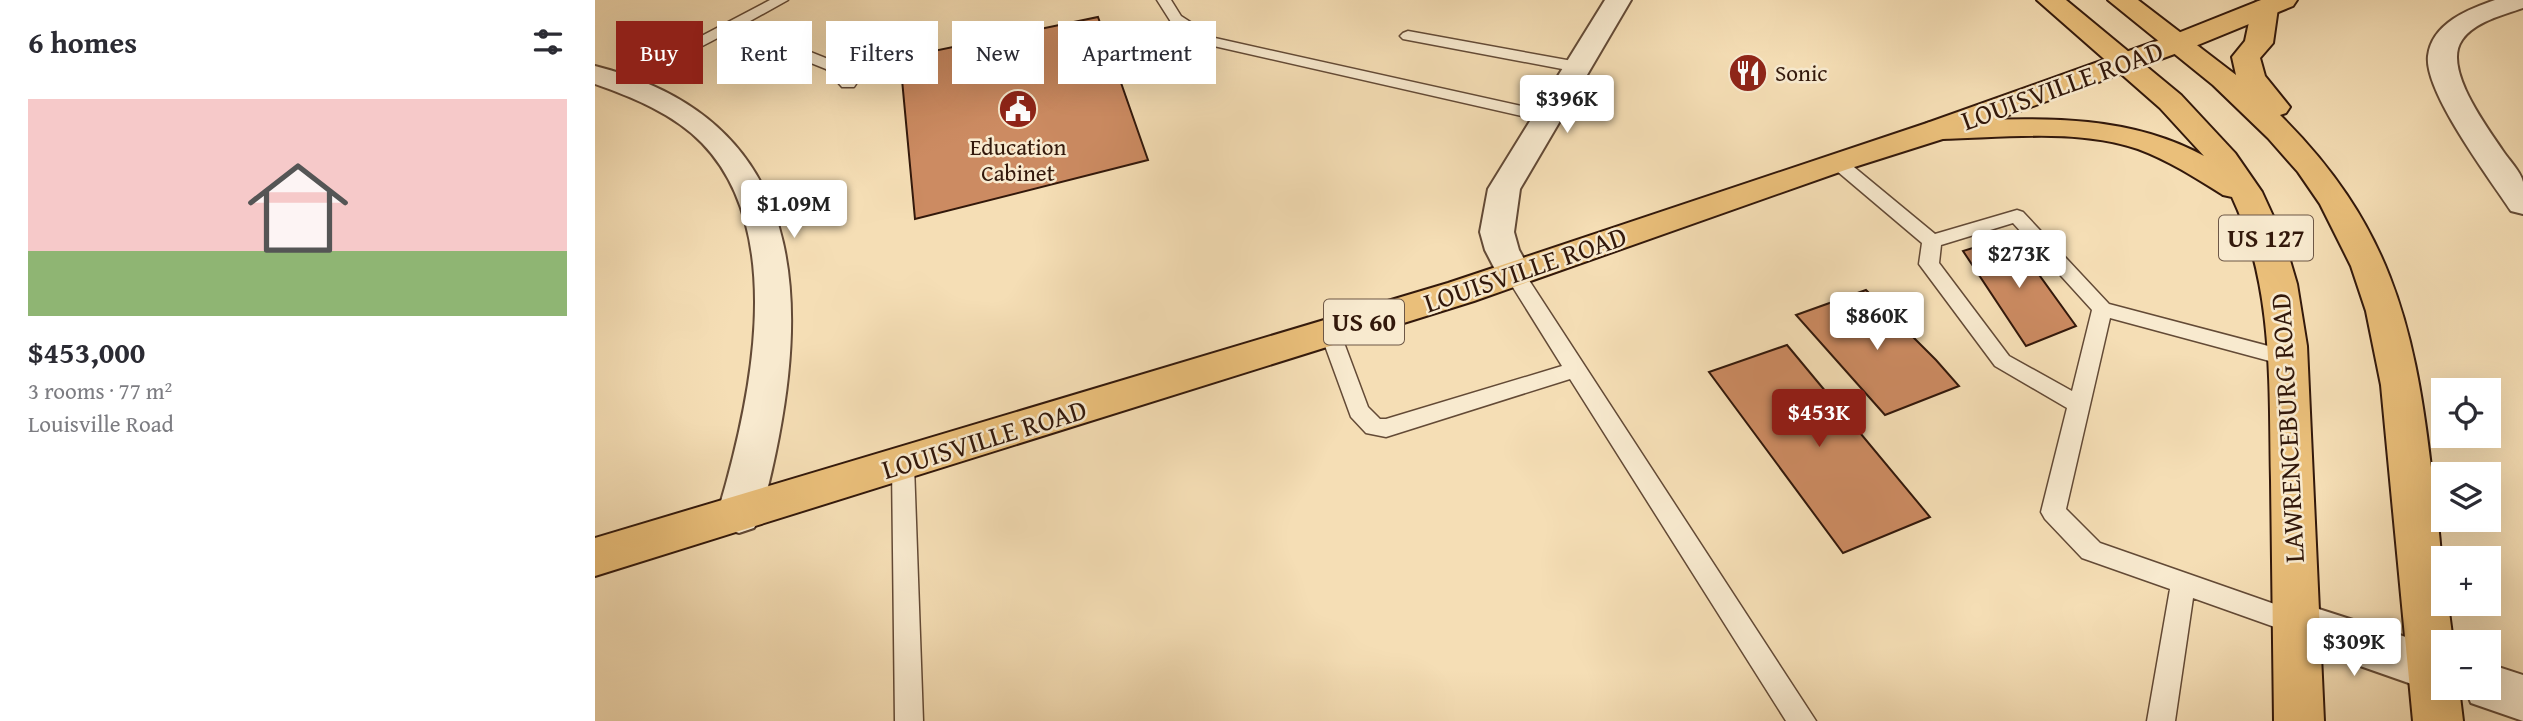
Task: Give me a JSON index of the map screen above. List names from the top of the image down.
{
  "streets": {
    "main road": [
      "LOUISVILLE ROAD",
      "US 127",
      "US 60",
      "LAWRENCEBURG ROAD"
    ]
  },
  "crossings": [
    ["LOUISVILLE ROAD", "US 127"],
    ["LOUISVILLE ROAD", "LAWRENCEBURG ROAD"],
    ["US 127", "LAWRENCEBURG ROAD"]
  ],
  "places": {
    "restaurant": ["Sonic"],
    "public building": ["Education Cabinet"]
  },
  "page": {
    "heading": "6 homes",
    "chip": [
      "Buy",
      "Rent",
      "Filters",
      "New",
      "Apartment"
    ],
    "price": [
      "$396K",
      "$1.09M",
      "$273K",
      "$860K",
      "$453K",
      "$309K"
    ],
    "list": [
      {
        "name": "$453,000",
        "note": "3 rooms · 77 m² · Louisville Road"
      }
    ],
    "map_buttons": ["+", "−"]
  }
}
